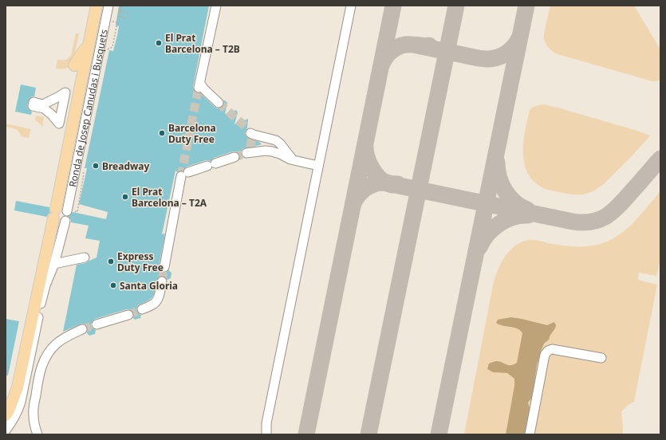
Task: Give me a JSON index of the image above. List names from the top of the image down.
{
  "streets": {
    "main road": ["Ronda de Josep Canudas i Busquets"]
  },
  "places": [
    "El Prat Barcelona – T2B",
    "Barcelona Duty Free",
    "Breadway",
    "El Prat Barcelona – T2A",
    "Express Duty Free",
    "Santa Gloria"
  ]
}
